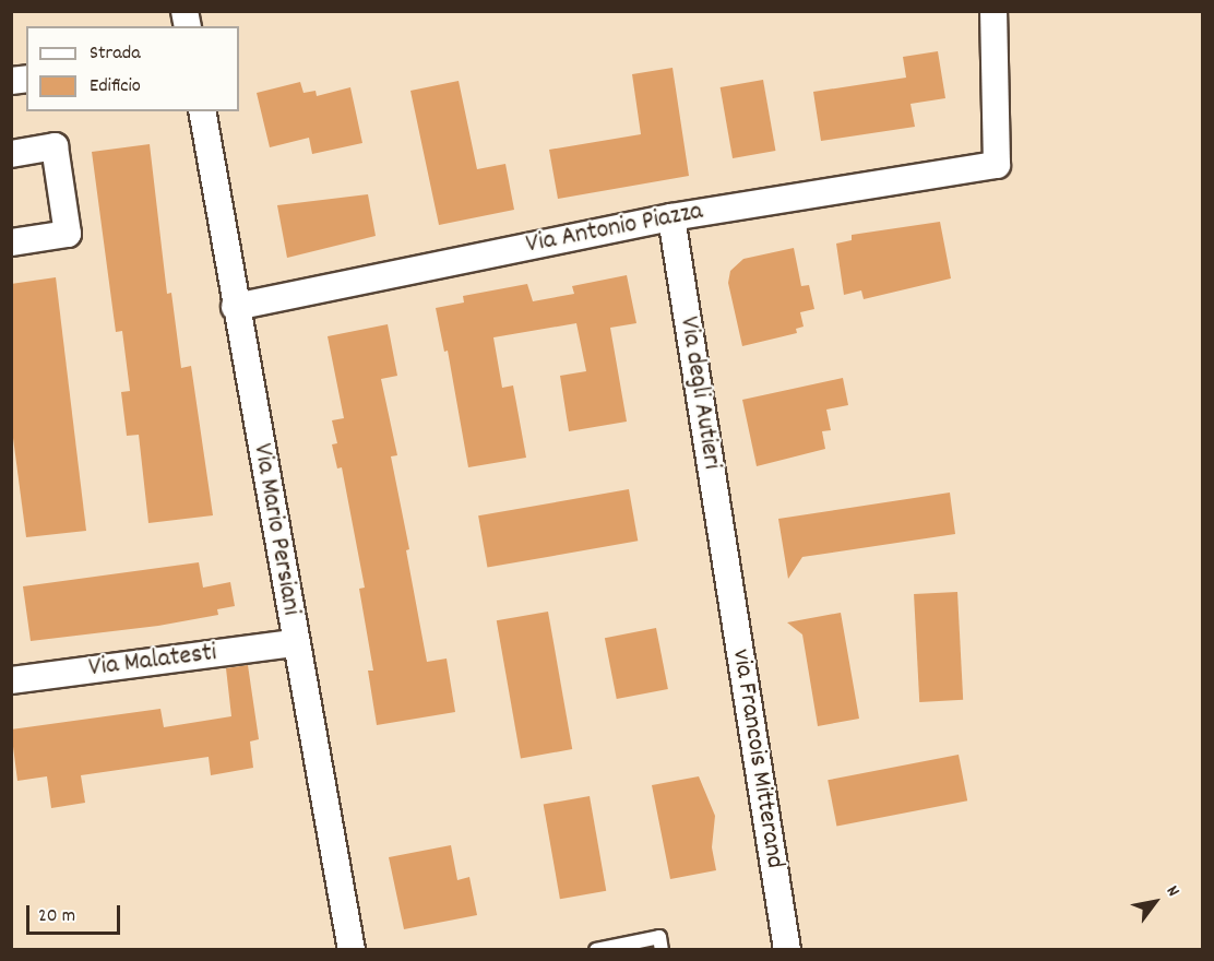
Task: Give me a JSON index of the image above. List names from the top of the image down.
{
  "streets": {
    "street": [
      "Via Antonio Piazza",
      "Via degli Autieri",
      "Via Mario Persiani",
      "Via Malatesti",
      "via Francois Mitterand"
    ]
  },
  "crossings": [
    ["Via Antonio Piazza", "Via degli Autieri"],
    ["Via Antonio Piazza", "Via Mario Persiani"],
    ["Via degli Autieri", "via Francois Mitterand"],
    ["Via Mario Persiani", "Via Malatesti"]
  ],
  "legend": ["Strada", "Edificio"],
  "scale_bar": "20 m",
  "north": "top right"
}
